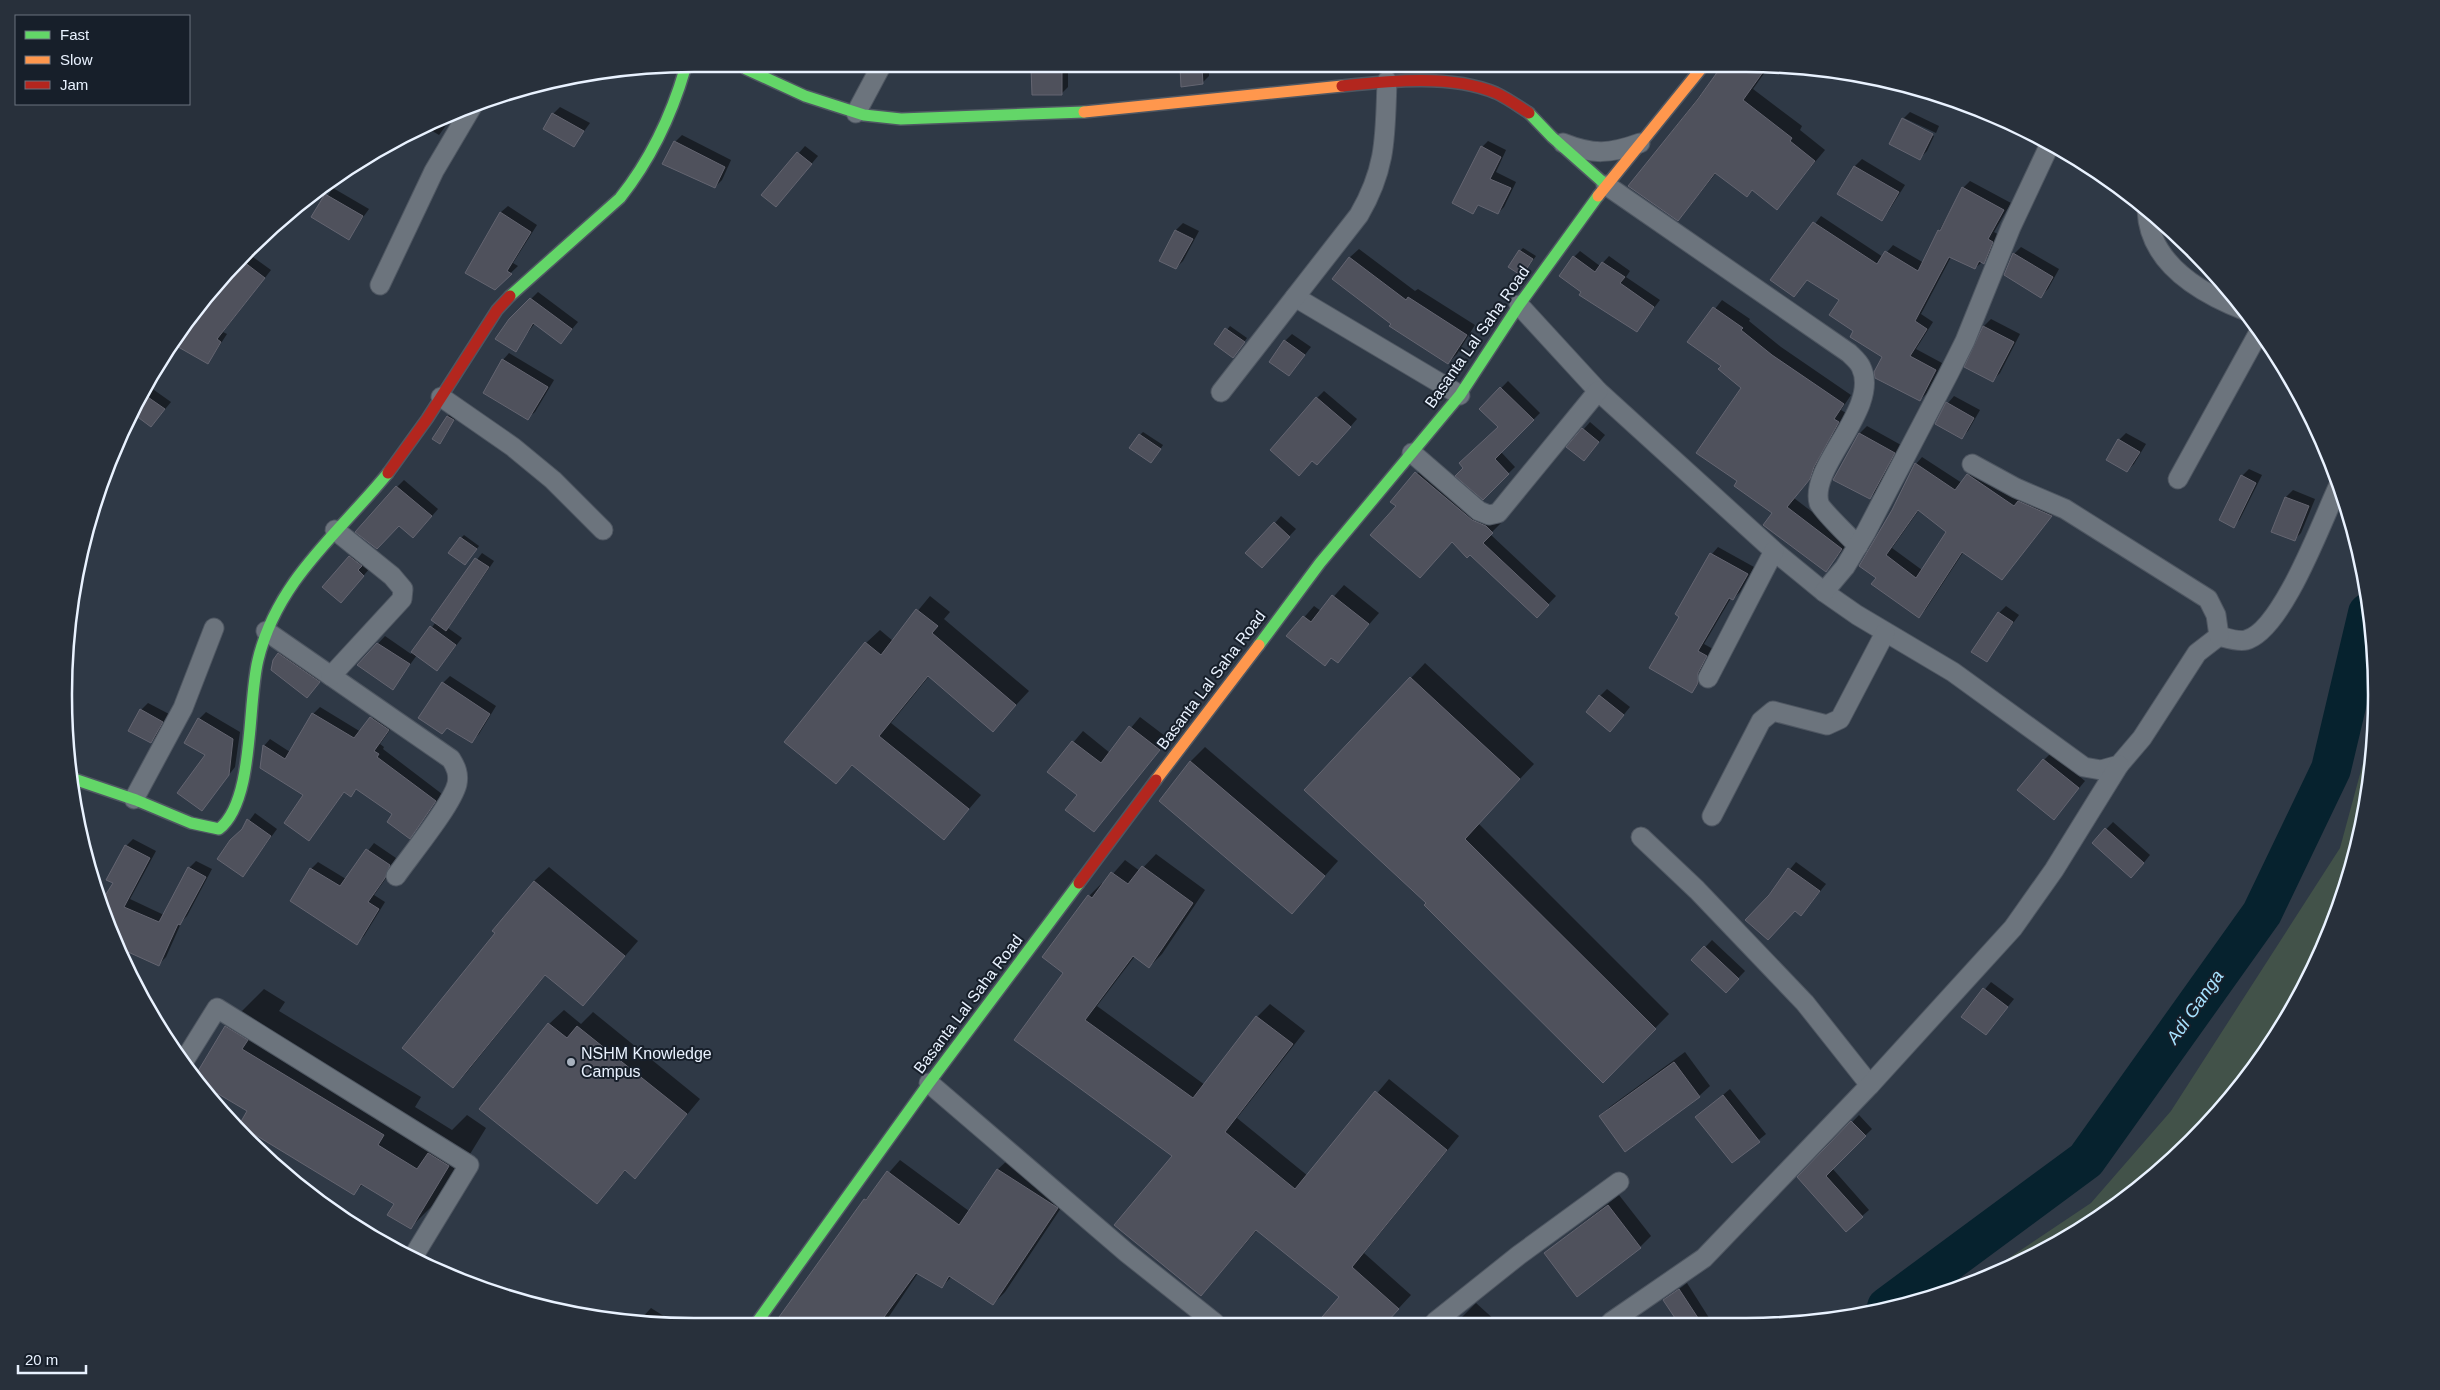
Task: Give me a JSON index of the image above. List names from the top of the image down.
{
  "streets": {
    "street": ["Basanta Lal Saha Road"]
  },
  "water": ["Adi Ganga"],
  "places": ["NSHM Knowledge Campus"],
  "legend": ["Fast", "Slow", "Jam"],
  "scale_bar": "20 m"
}
